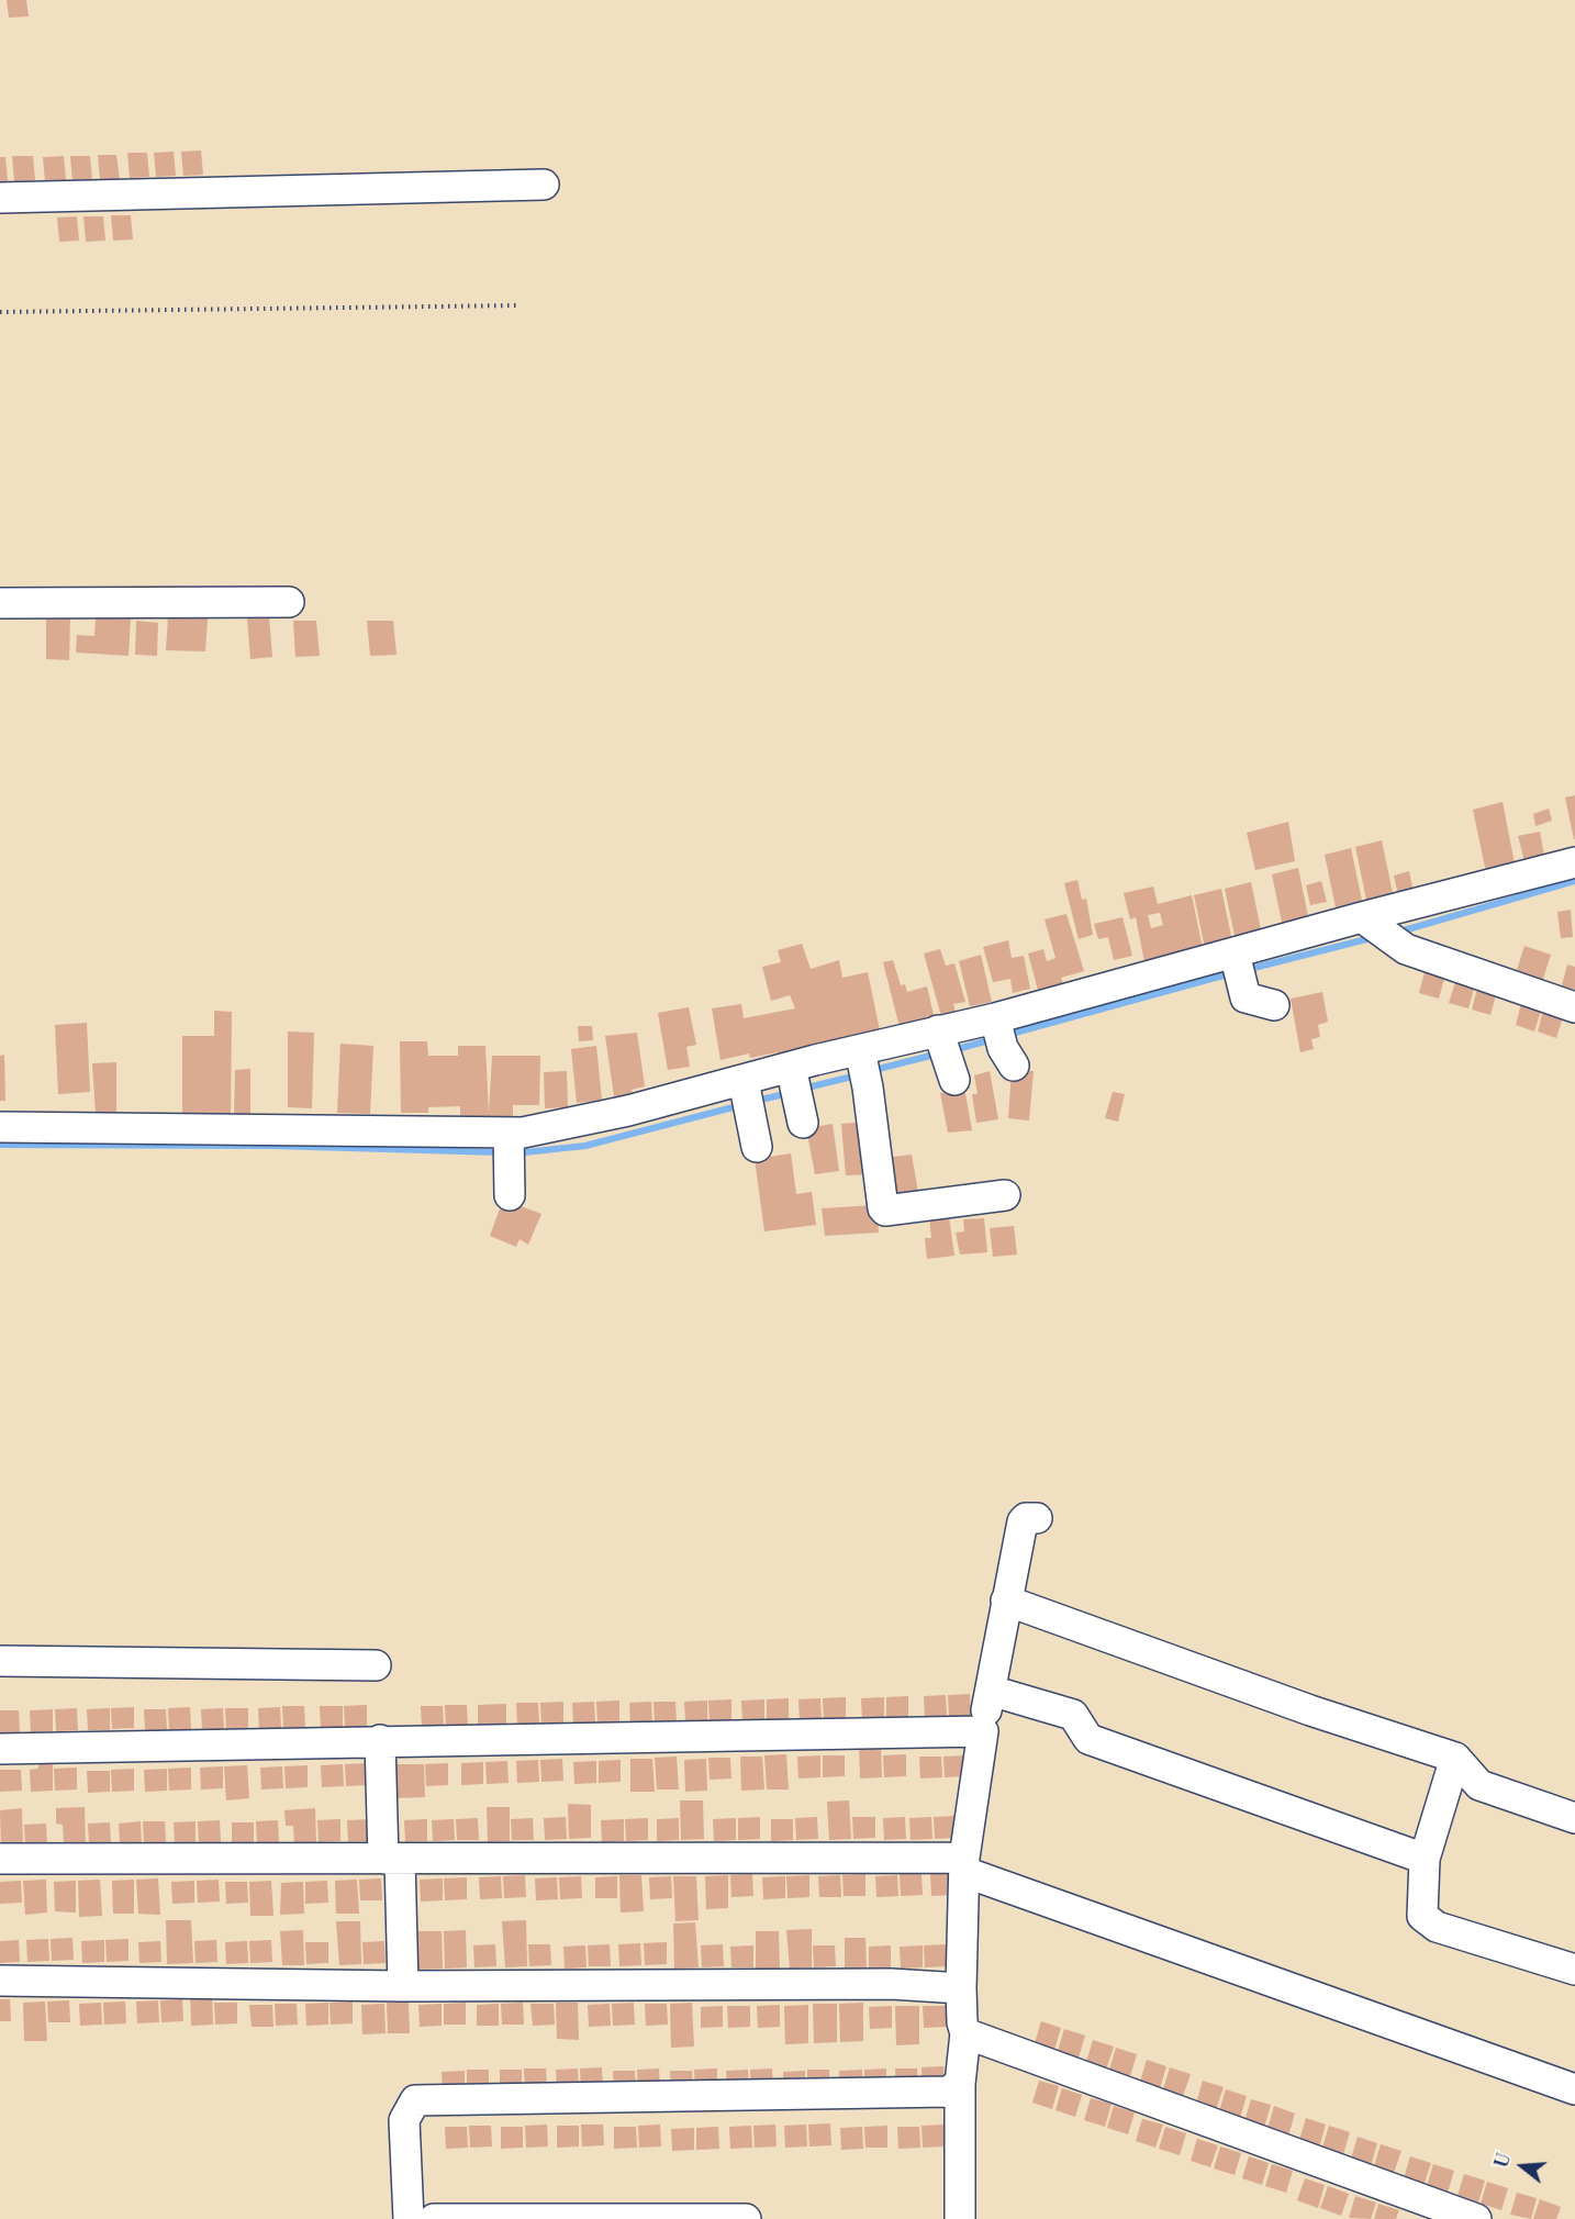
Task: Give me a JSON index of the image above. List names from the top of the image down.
{
  "north": "left"
}
